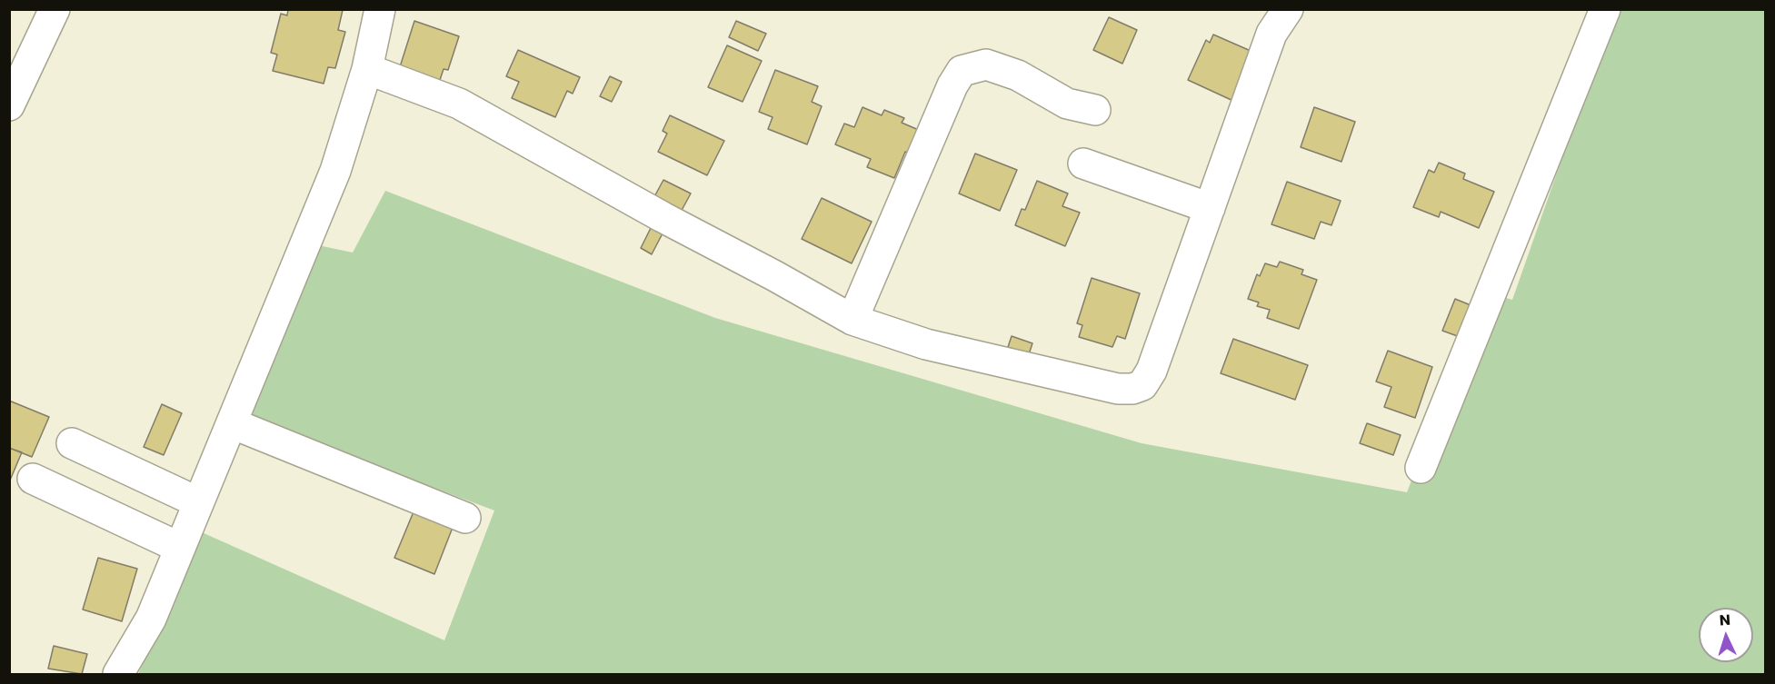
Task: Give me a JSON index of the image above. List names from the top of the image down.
{
  "north": "top"
}
